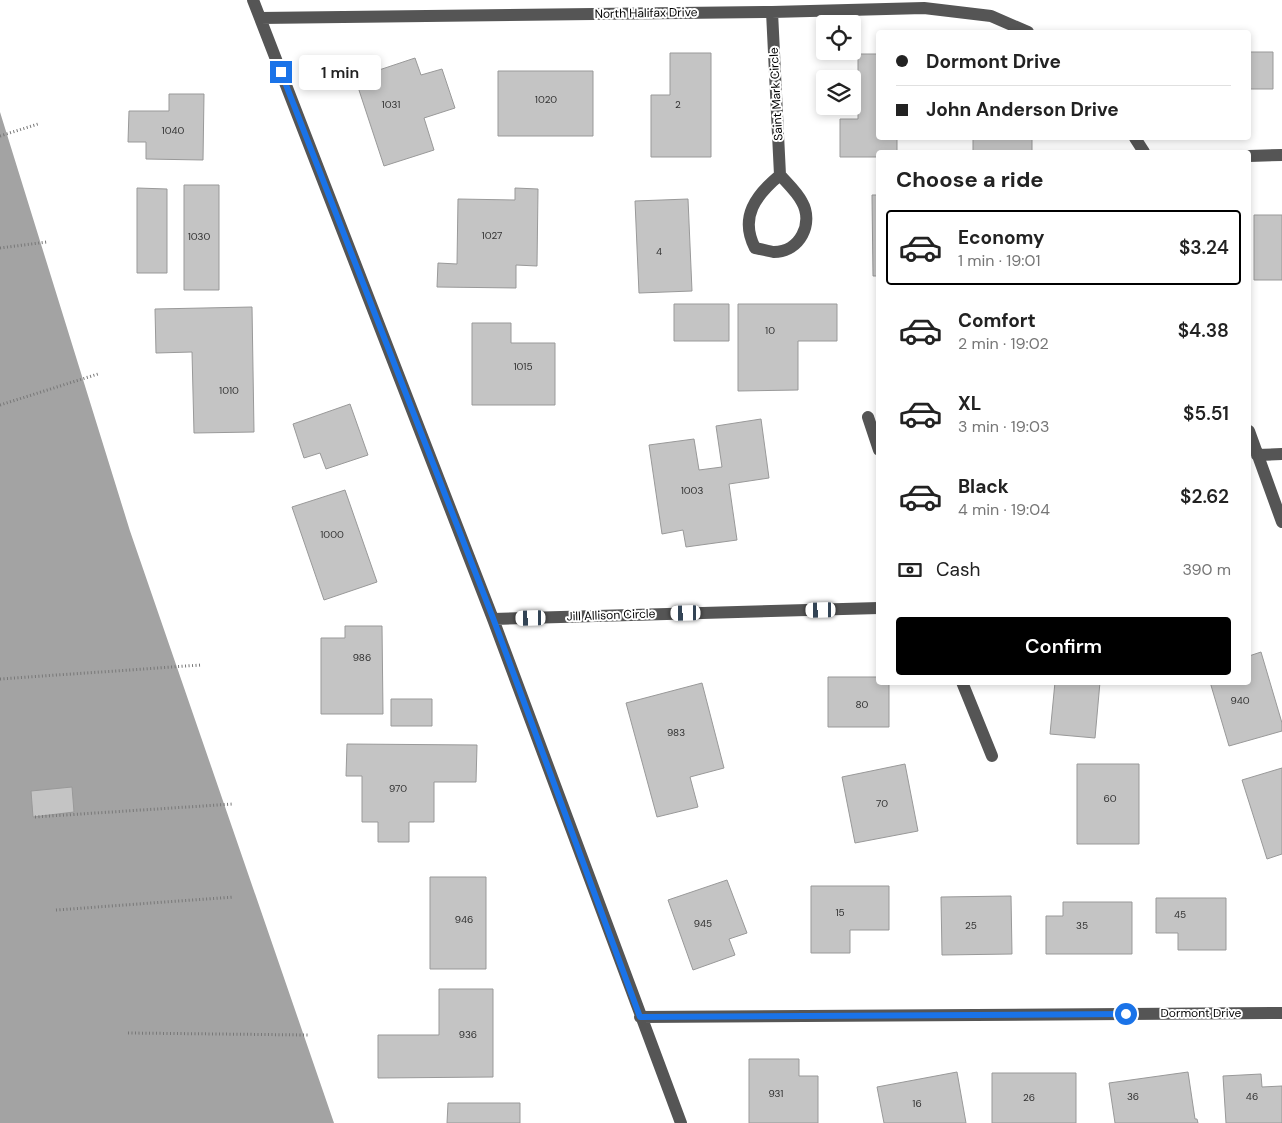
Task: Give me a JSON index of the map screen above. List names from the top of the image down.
{
  "streets": {
    "street": [
      "North Halifax Drive",
      "Saint Mark Circle",
      "Jill Allison Circle",
      "Dormont Drive"
    ]
  },
  "crossings": [
    ["North Halifax Drive", "Saint Mark Circle"]
  ],
  "house_numbers": [
    "1020",
    "1031",
    "2",
    "1040",
    "1027",
    "1030",
    "4",
    "10",
    "1015",
    "1010",
    "1003",
    "1000",
    "986",
    "940",
    "80",
    "983",
    "970",
    "60",
    "70",
    "15",
    "45",
    "946",
    "945",
    "25",
    "35",
    "936",
    "931",
    "36",
    "46",
    "26",
    "16"
  ],
  "page": {
    "banner": ["Dormont Drive", "John Anderson Drive"],
    "bubble": "1 min",
    "heading": "Choose a ride",
    "list": [
      {
        "name": "Economy",
        "note": "1 min · 19:01",
        "value": "$3.24"
      },
      {
        "name": "Comfort",
        "note": "2 min · 19:02",
        "value": "$4.38"
      },
      {
        "name": "XL",
        "note": "3 min · 19:03",
        "value": "$5.51"
      },
      {
        "name": "Black",
        "note": "4 min · 19:04",
        "value": "$2.62"
      }
    ],
    "pay": ["Cash", "390 m"],
    "buttons": "Confirm"
  }
}
